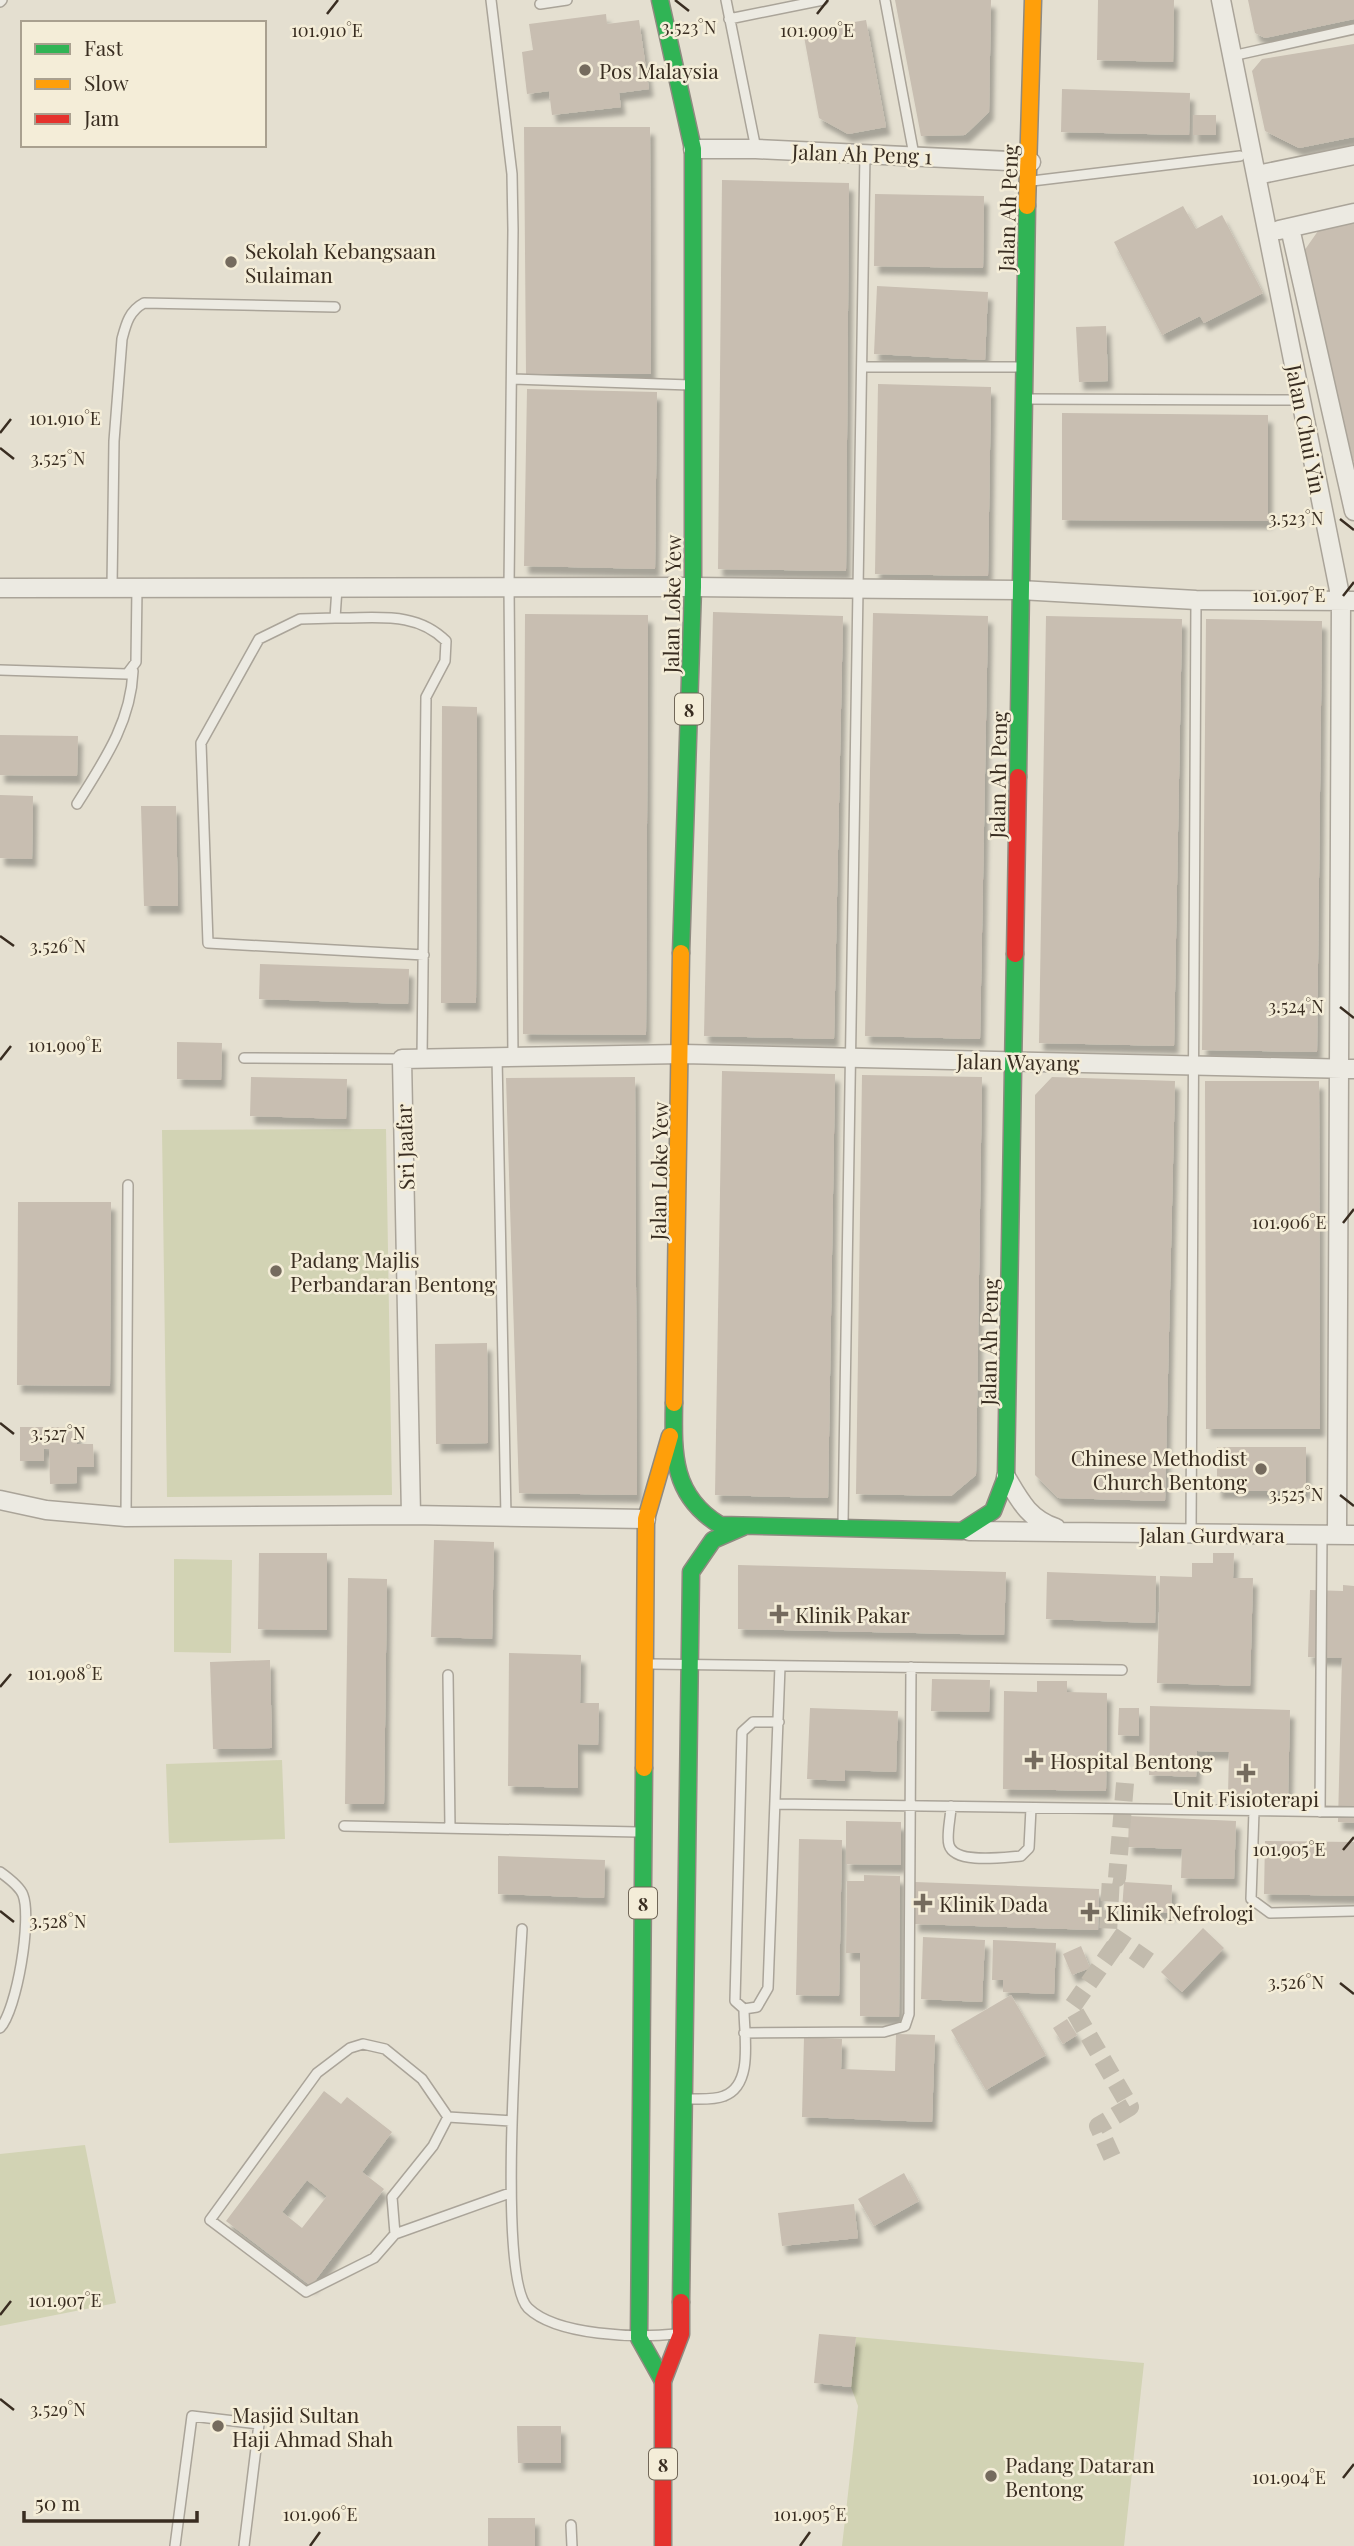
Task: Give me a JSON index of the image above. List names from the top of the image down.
{
  "streets": {
    "main road": ["Jalan Ah Peng", "Jalan Loke Yew", "8"],
    "street": [
      "Jalan Ah Peng 1",
      "Jalan Chui Yin",
      "Jalan Wayang",
      "Sri Jaafar",
      "Jalan Gurdwara"
    ]
  },
  "crossings": [
    ["Jalan Ah Peng 1", "Jalan Ah Peng"],
    ["Jalan Ah Peng 1", "Jalan Loke Yew"],
    ["Jalan Ah Peng", "Jalan Wayang"],
    ["Jalan Ah Peng", "Jalan Gurdwara"],
    ["Jalan Chui Yin", "Jalan Wayang"],
    ["Jalan Chui Yin", "Jalan Gurdwara"],
    ["Jalan Loke Yew", "8"],
    ["Jalan Loke Yew", "Jalan Wayang"]
  ],
  "places": {
    "other": [
      "Pos Malaysia",
      "Sekolah Kebangsaan Sulaiman",
      "Padang Majlis Perbandaran Bentong",
      "Chinese Methodist Church Bentong",
      "Masjid Sultan Haji Ahmad Shah",
      "Padang Dataran Bentong"
    ],
    "health": [
      "Klinik Pakar",
      "Hospital Bentong",
      "Unit Fisioterapi",
      "Klinik Dada",
      "Klinik Nefrologi"
    ]
  },
  "legend": ["Fast", "Slow", "Jam"],
  "scale_bar": "50 m",
  "coordinates": [
    "3.523°N",
    "101.910°E",
    "101.909°E",
    "3.525°N",
    "101.907°E",
    "3.526°N",
    "3.524°N",
    "101.906°E",
    "3.527°N",
    "101.908°E",
    "101.905°E",
    "3.528°N",
    "3.529°N",
    "101.904°E"
  ]
}
